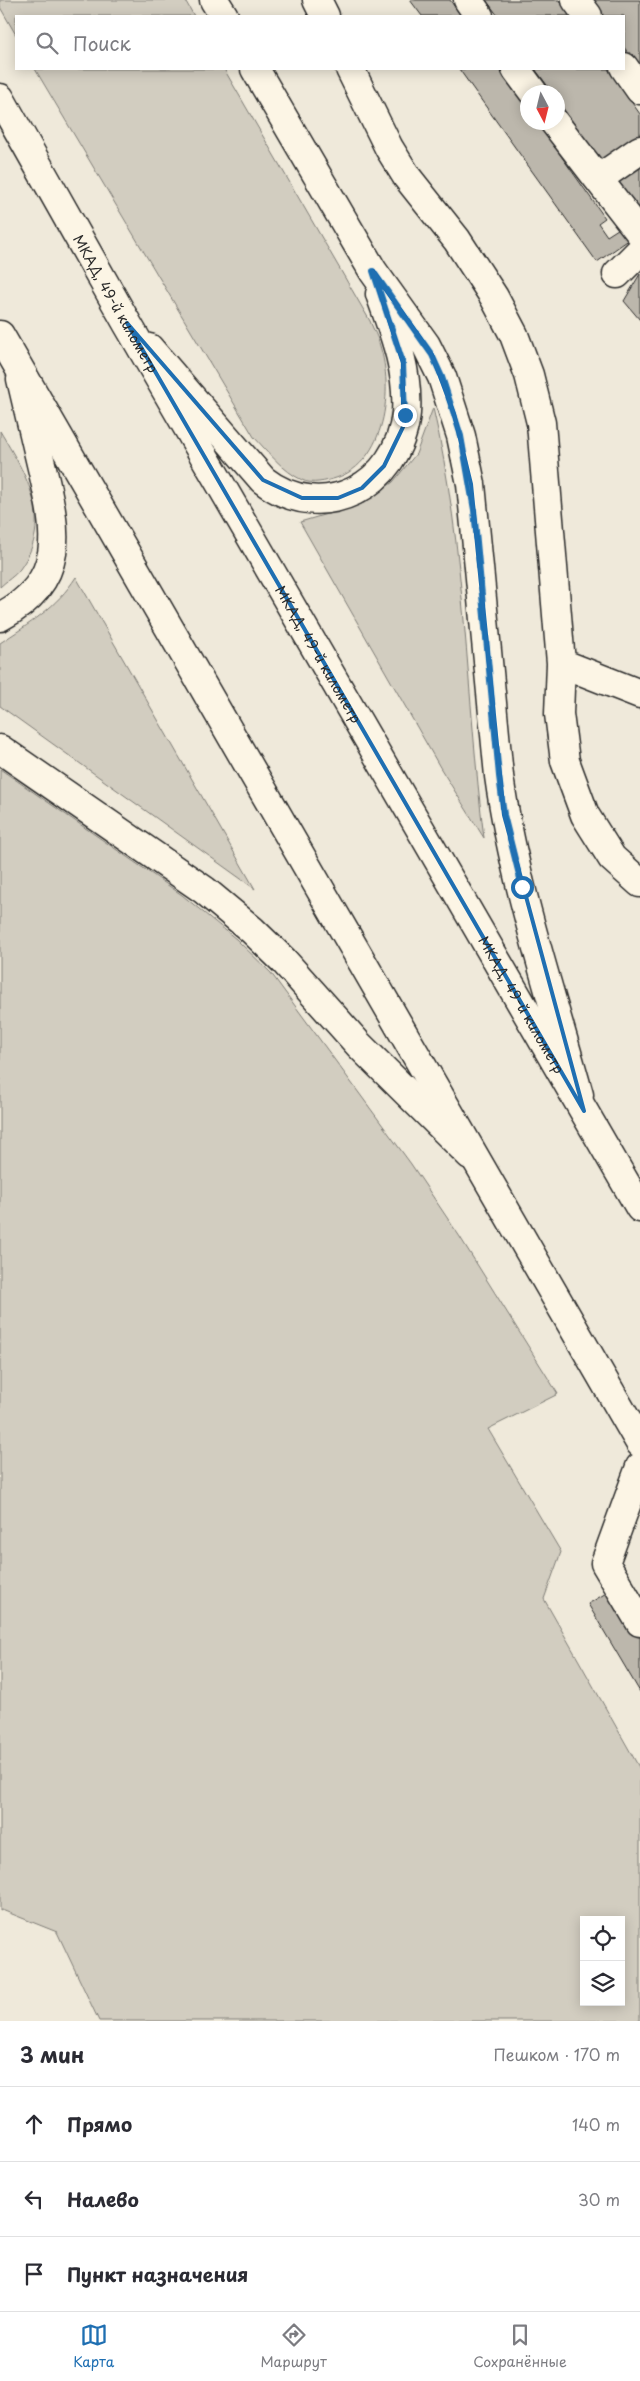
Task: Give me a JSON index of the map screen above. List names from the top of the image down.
{
  "streets": {
    "main road": ["МКАД, 49-й километр"]
  },
  "north": "bottom",
  "page": {
    "search": "Поиск",
    "heading": ["3 мин", "Пешком · 170 m"],
    "list": [
      ["Прямо", "140 m"],
      ["Налево", "30 m"],
      "Пункт назначения"
    ],
    "nav": ["Карта", "Маршрут", "Сохранённые"]
  }
}
